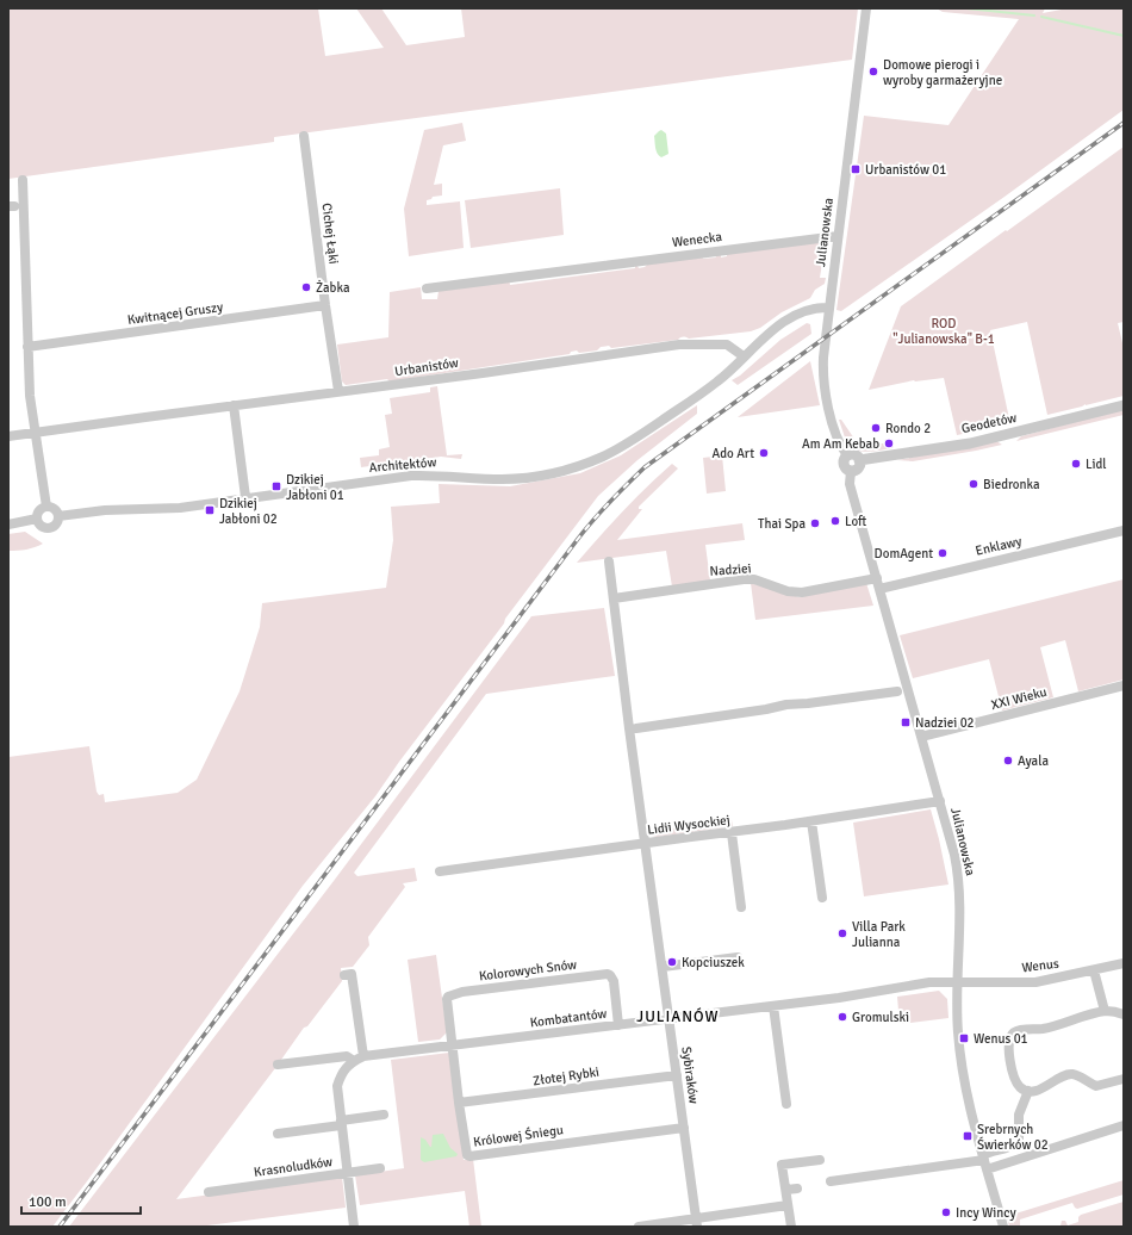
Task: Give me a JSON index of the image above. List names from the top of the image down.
{
  "streets": {
    "street": [
      "Julianowska",
      "Cichej Łąki",
      "Wenecka",
      "Kwitnącej Gruszy",
      "Urbanistów",
      "Geodetów",
      "Architektów",
      "Enklawy",
      "Nadziei",
      "XXI Wieku",
      "Lidii Wysockiej",
      "Wenus",
      "Kolorowych Snów",
      "Kombatantów",
      "Sybiraków",
      "Złotej Rybki",
      "Królowej Śniegu",
      "Krasnoludków"
    ]
  },
  "crossings": [
    ["Julianowska", "Wenecka"],
    ["Julianowska", "Geodetów"],
    ["Julianowska", "Enklawy"],
    ["Julianowska", "Nadziei"],
    ["Julianowska", "XXI Wieku"],
    ["Julianowska", "Lidii Wysockiej"],
    ["Julianowska", "Wenus"],
    ["Julianowska", "Kombatantów"],
    ["Cichej Łąki", "Kwitnącej Gruszy"],
    ["Cichej Łąki", "Urbanistów"],
    ["Urbanistów", "Architektów"],
    ["Enklawy", "Nadziei"],
    ["Lidii Wysockiej", "Sybiraków"],
    ["Wenus", "Kombatantów"],
    ["Kolorowych Snów", "Kombatantów"],
    ["Kolorowych Snów", "Królowej Śniegu"],
    ["Kombatantów", "Sybiraków"],
    ["Kombatantów", "Królowej Śniegu"],
    ["Sybiraków", "Złotej Rybki"],
    ["Sybiraków", "Królowej Śniegu"],
    ["Złotej Rybki", "Królowej Śniegu"]
  ],
  "districts": ["JULIANÓW"],
  "parks": ["ROD \"Julianowska\" B-1"],
  "places": {
    "other": [
      "Domowe pierogi i wyroby garmażeryjne",
      "Żabka",
      "Rondo 2",
      "Am Am Kebab",
      "Ado Art",
      "Lidl",
      "Biedronka",
      "Loft",
      "Thai Spa",
      "DomAgent",
      "Ayala",
      "Villa Park Julianna",
      "Kopciuszek",
      "Gromulski",
      "Incy Wincy"
    ],
    "transit": [
      "Urbanistów 01",
      "Dzikiej Jabłoni 01",
      "Dzikiej Jabłoni 02",
      "Nadziei 02",
      "Wenus 01",
      "Srebrnych Świerków 02"
    ]
  },
  "scale_bar": "100 m"
}
